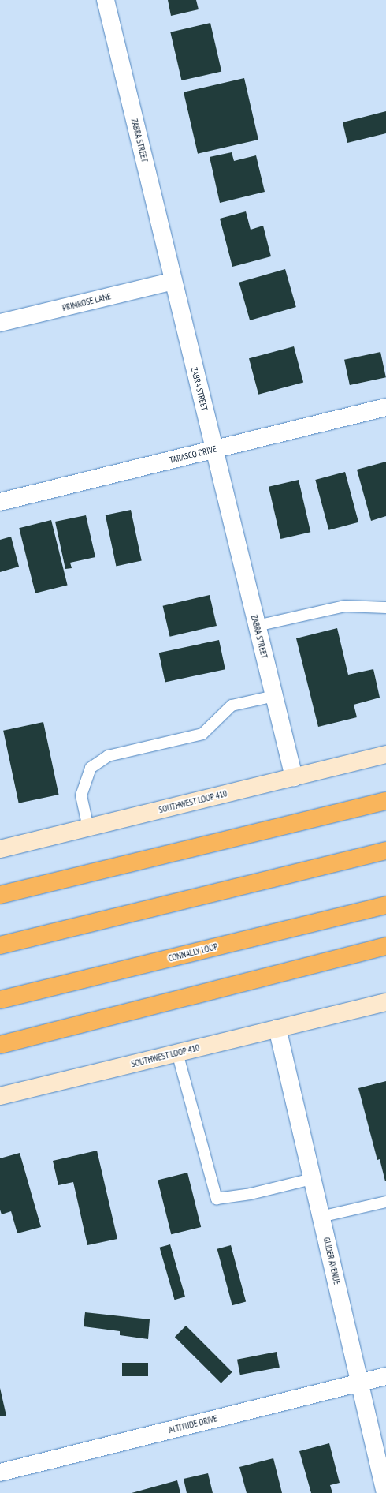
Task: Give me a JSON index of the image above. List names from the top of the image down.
{
  "streets": {
    "highway": ["CONNALLY LOOP"],
    "main road": ["SOUTHWEST LOOP 410"],
    "street": [
      "ZABRA STREET",
      "PRIMROSE LANE",
      "TARASCO DRIVE",
      "GLIDER AVENUE",
      "ALTITUDE DRIVE"
    ]
  },
  "crossings": [
    ["ZABRA STREET", "PRIMROSE LANE"],
    ["ZABRA STREET", "TARASCO DRIVE"],
    ["ZABRA STREET", "SOUTHWEST LOOP 410"],
    ["SOUTHWEST LOOP 410", "GLIDER AVENUE"],
    ["GLIDER AVENUE", "ALTITUDE DRIVE"]
  ]
}
